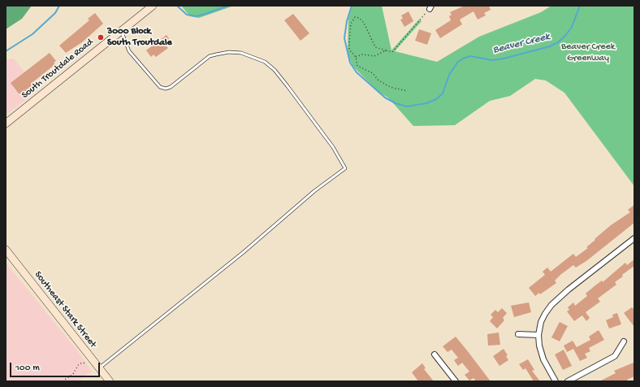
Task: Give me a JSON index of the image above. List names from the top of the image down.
{
  "streets": {
    "main road": ["South Troutdale Road", "Southeast Stark Street"]
  },
  "water": ["Beaver Creek"],
  "parks": ["Beaver Creek Greenway"],
  "places": ["3000 Block South Troutdale"],
  "scale_bar": "100 m"
}
